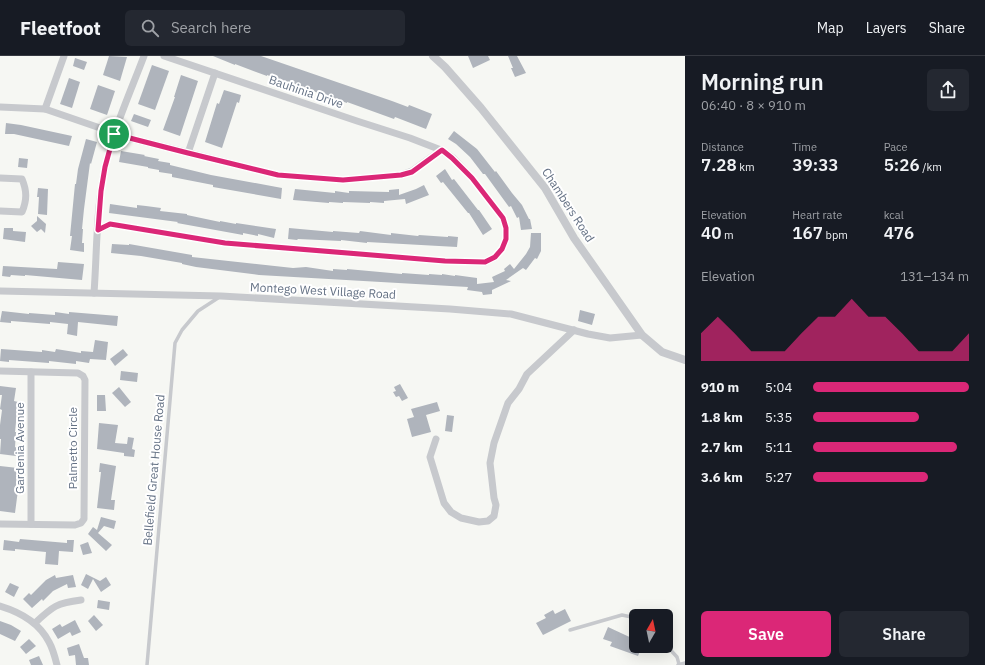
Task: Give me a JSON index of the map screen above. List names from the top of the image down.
{
  "streets": {
    "street": [
      "Bauhinia Drive",
      "Chambers Road",
      "Montego West Village Road",
      "Gardenia Avenue",
      "Palmetto Circle"
    ],
    "lane": ["Bellefield Great House Road"]
  },
  "crossings": [
    ["Chambers Road", "Montego West Village Road"],
    ["Montego West Village Road", "Bellefield Great House Road"],
    ["Gardenia Avenue", "Palmetto Circle"]
  ],
  "north": "top",
  "page": {
    "header": "Fleetfoot",
    "search": "Search here",
    "nav": ["Map", "Layers", "Share"],
    "heading": ["Morning run", "06:40 · 8 × 910 m"],
    "stats": [
      ["Distance", "7.28 km"],
      ["Time", "39:33"],
      ["Pace", "5:26 /km"],
      ["Elevation", "40 m"],
      ["Heart rate", "167 bpm"],
      ["kcal", "476"]
    ],
    "chart": ["Elevation", "131–134 m"],
    "list": [
      {
        "name": "910 m",
        "note": "5:04"
      },
      {
        "name": "1.8 km",
        "note": "5:35"
      },
      {
        "name": "2.7 km",
        "note": "5:11"
      },
      {
        "name": "3.6 km",
        "note": "5:27"
      }
    ],
    "buttons": ["Save", "Share"]
  }
}
